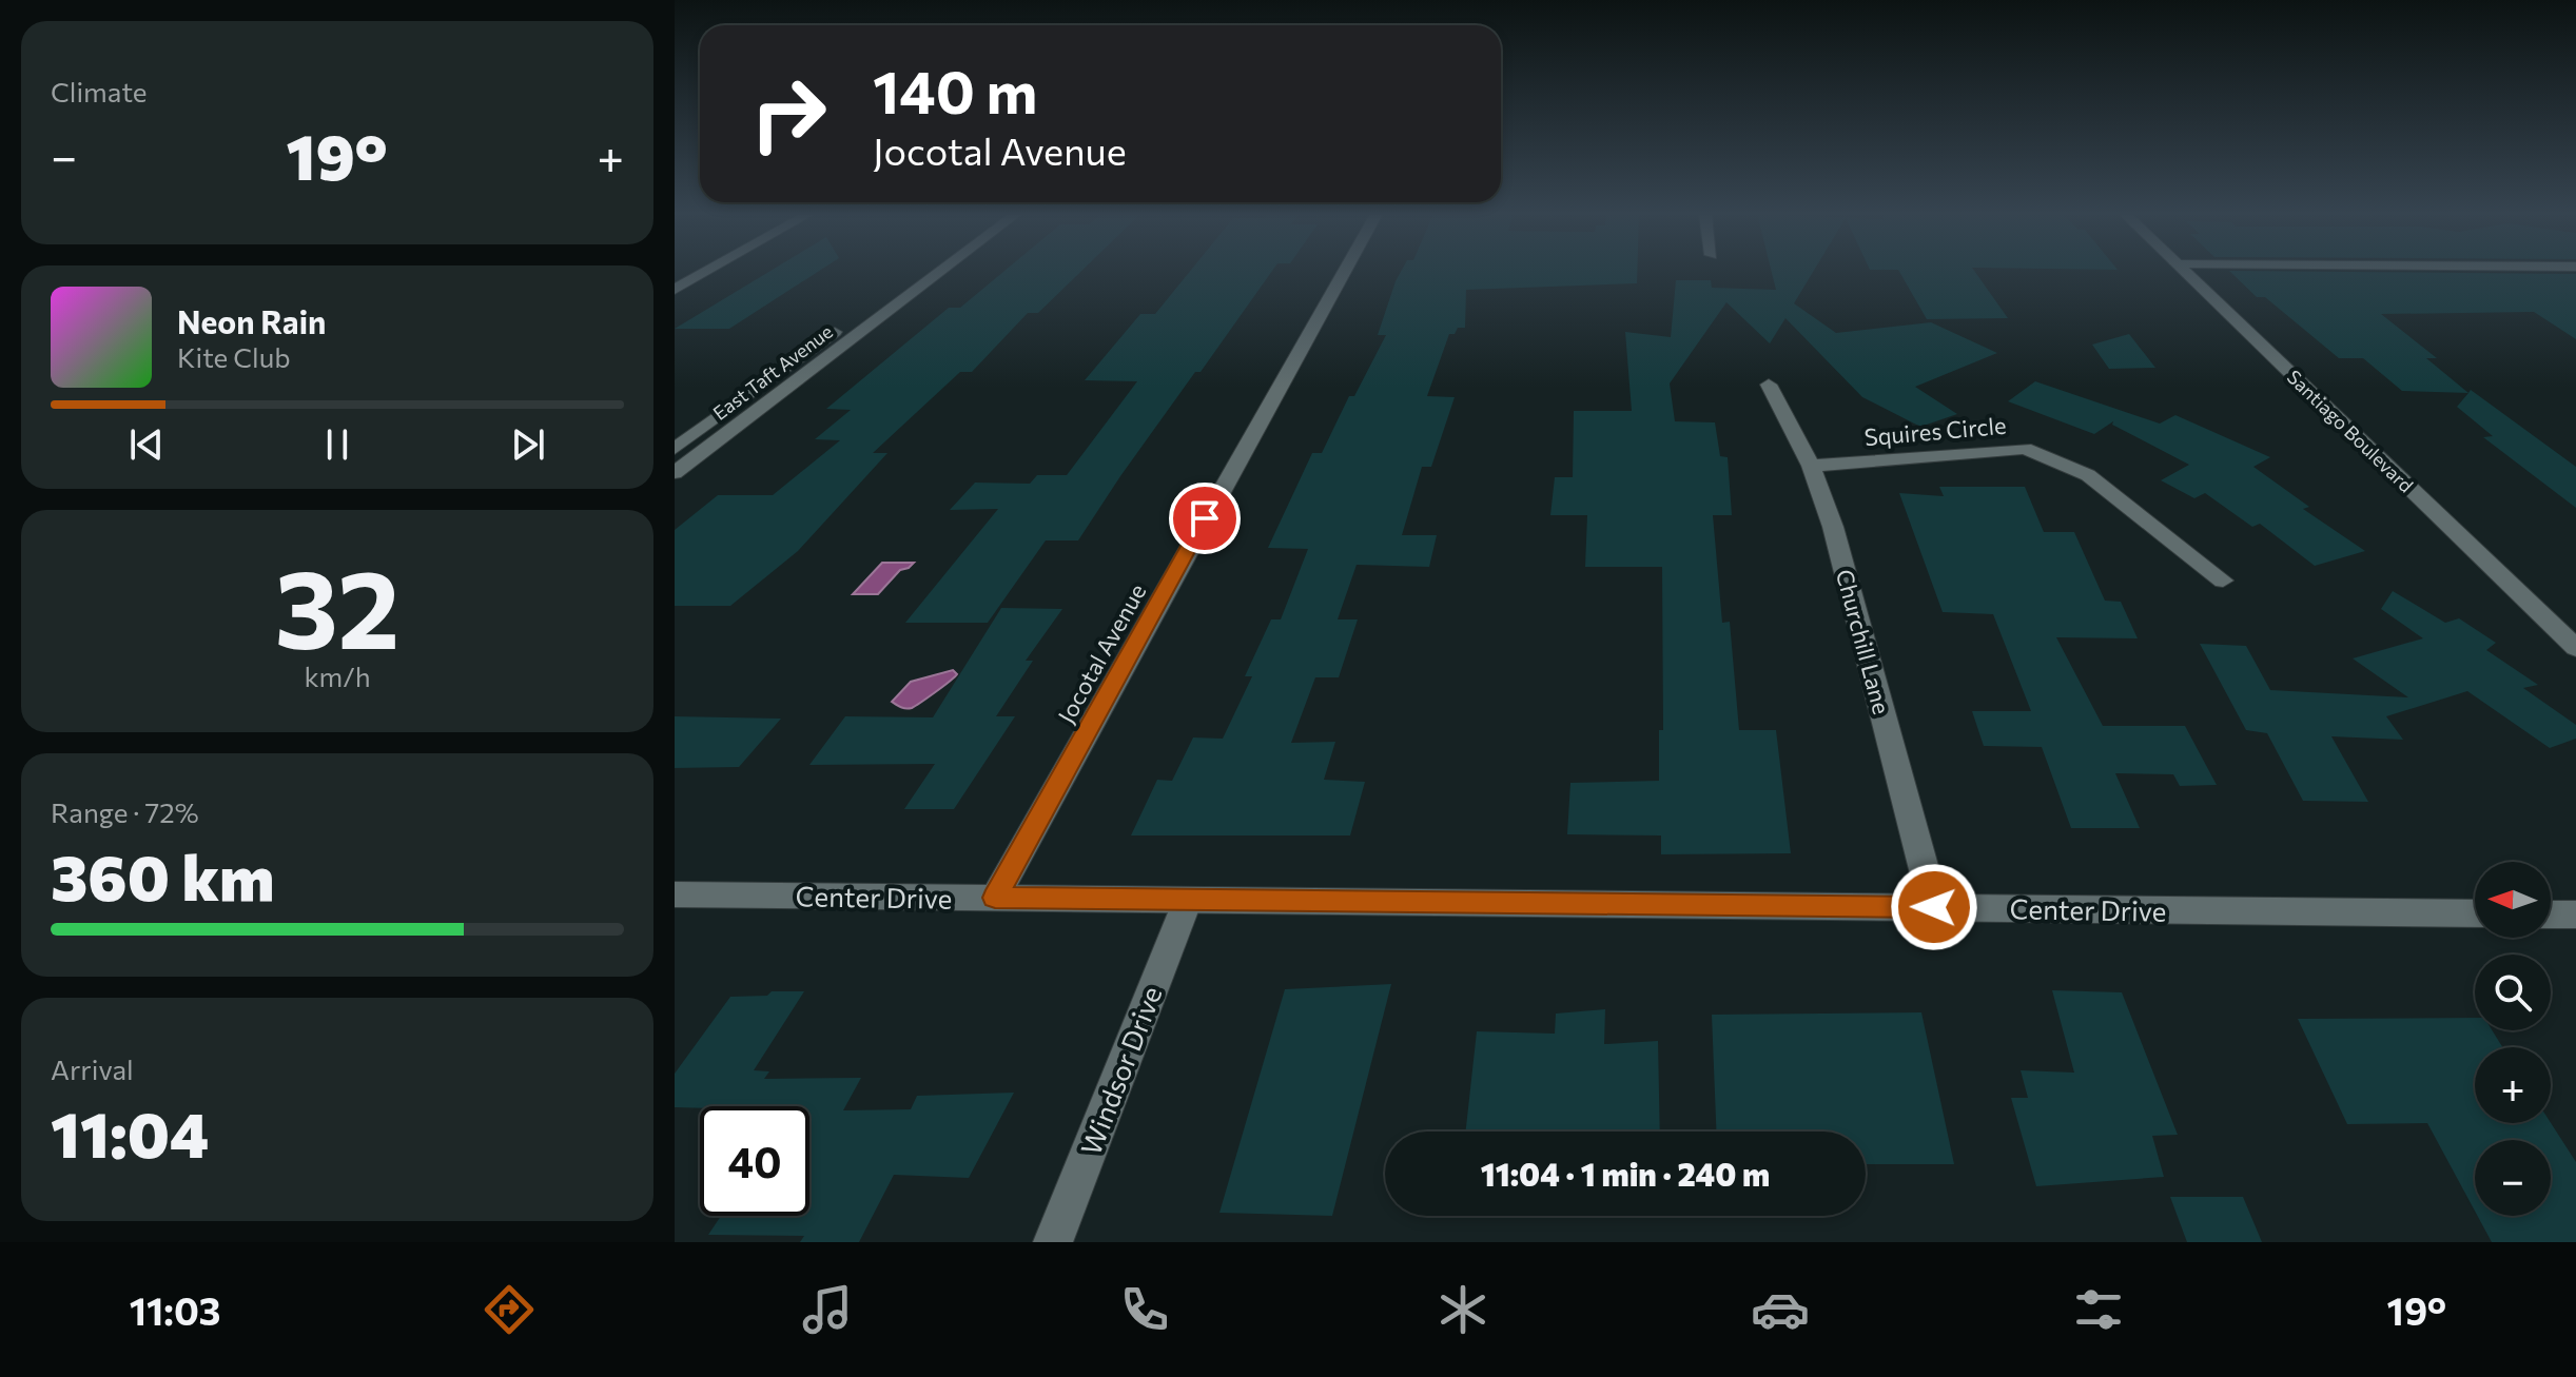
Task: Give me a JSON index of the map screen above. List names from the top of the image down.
{
  "streets": {
    "street": [
      "East Taft Avenue",
      "Squires Circle",
      "Santiago Boulevard",
      "Churchill Lane",
      "Jocotal Avenue",
      "Center Drive",
      "Windsor Drive"
    ]
  },
  "crossings": [
    ["Squires Circle", "Churchill Lane"],
    ["Churchill Lane", "Center Drive"],
    ["Jocotal Avenue", "Center Drive"],
    ["Center Drive", "Windsor Drive"]
  ],
  "north": "left",
  "page": {
    "tile": [
      "Climate",
      ["32", "km/h"],
      ["Range · 72%", "360 km"],
      ["Arrival", "11:04"]
    ],
    "turn": ["140 m", "Jocotal Avenue"],
    "heat": ["−", "19°", "+"],
    "song": ["Neon Rain", "Kite Club"],
    "map_buttons": ["+", "−"],
    "limit": "40",
    "trip": "11:04 · 1 min · 240 m",
    "tabs": ["11:03", "19°"]
  }
}
